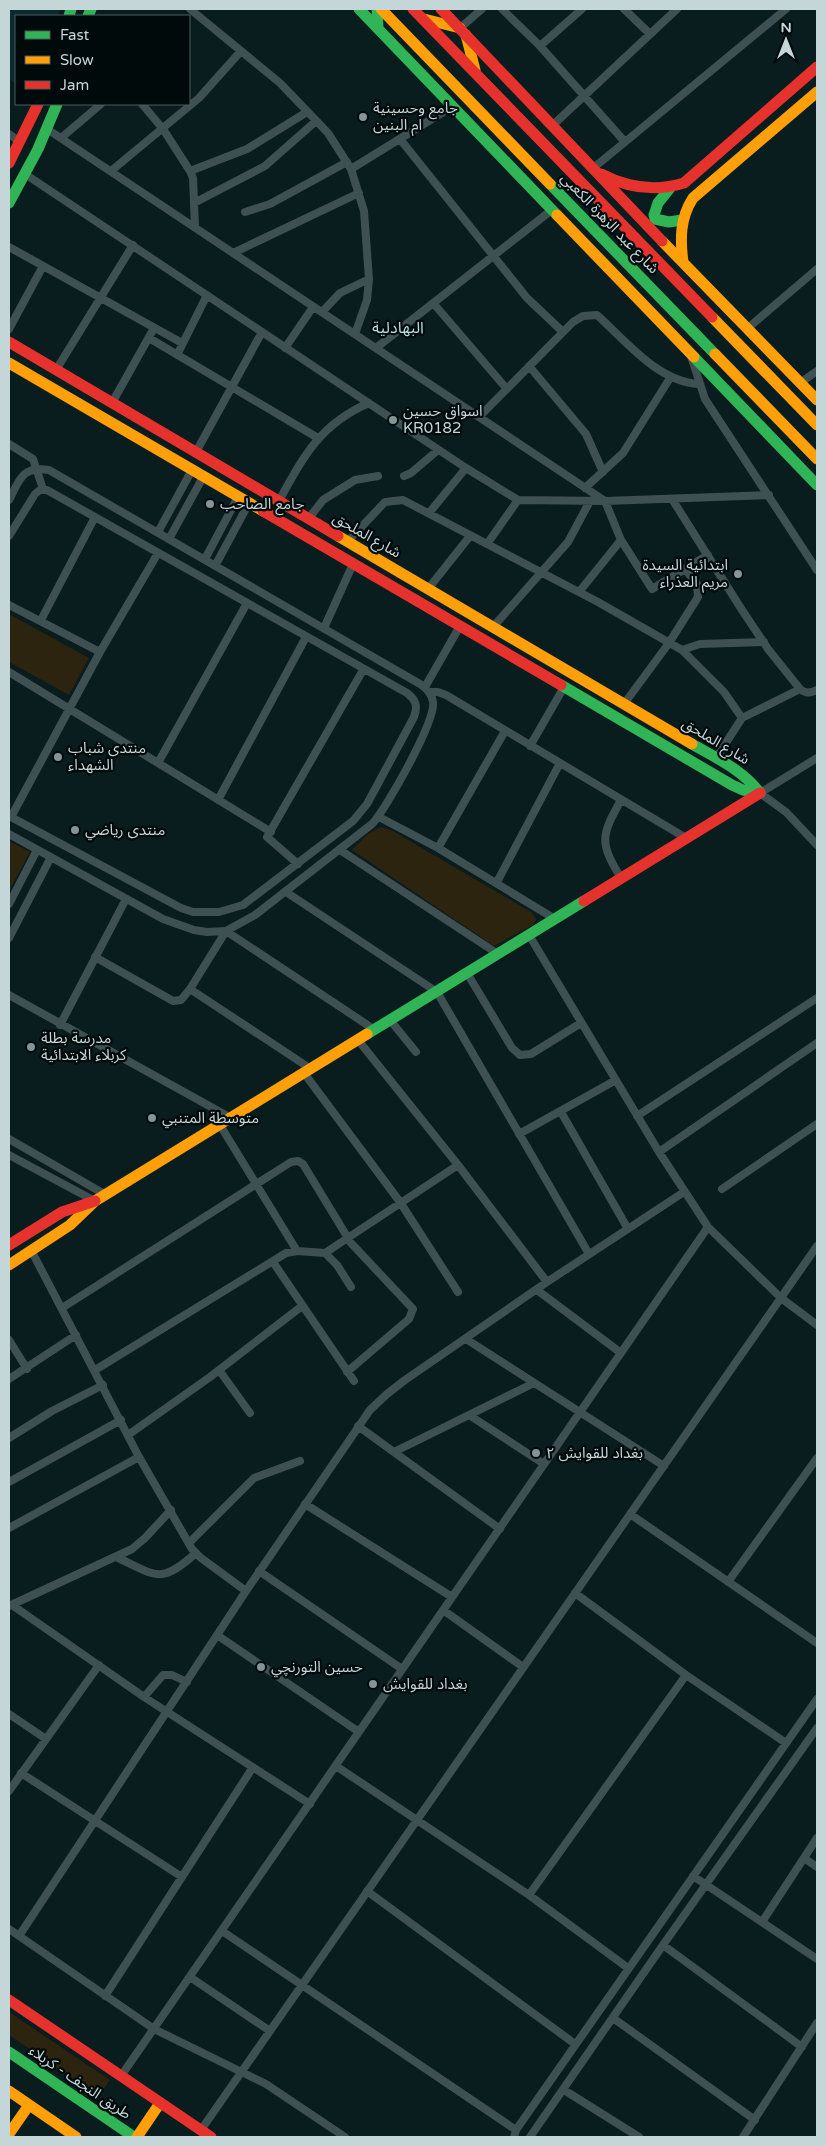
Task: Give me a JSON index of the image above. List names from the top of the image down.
{
  "streets": {
    "main road": ["شارع عبد الزهرة الكعبي", "شارع الملحق", "طريق النجف - كربلاء"]
  },
  "districts": ["البهادلية"],
  "places": [
    "جامع وحسينية ام البنين",
    "اسواق حسين KR0182",
    "جامع الصاحب",
    "ابتدائية السيدة مريم العذراء",
    "منتدى شباب الشهداء",
    "منتدى رياضي",
    "مدرسة بطلة كربلاء الابتدائية",
    "متوسطة المتنبي",
    "بغداد للقوايش ٢",
    "حسين التورنچي",
    "بغداد للقوايش"
  ],
  "legend": ["Fast", "Slow", "Jam"],
  "north": "top"
}
